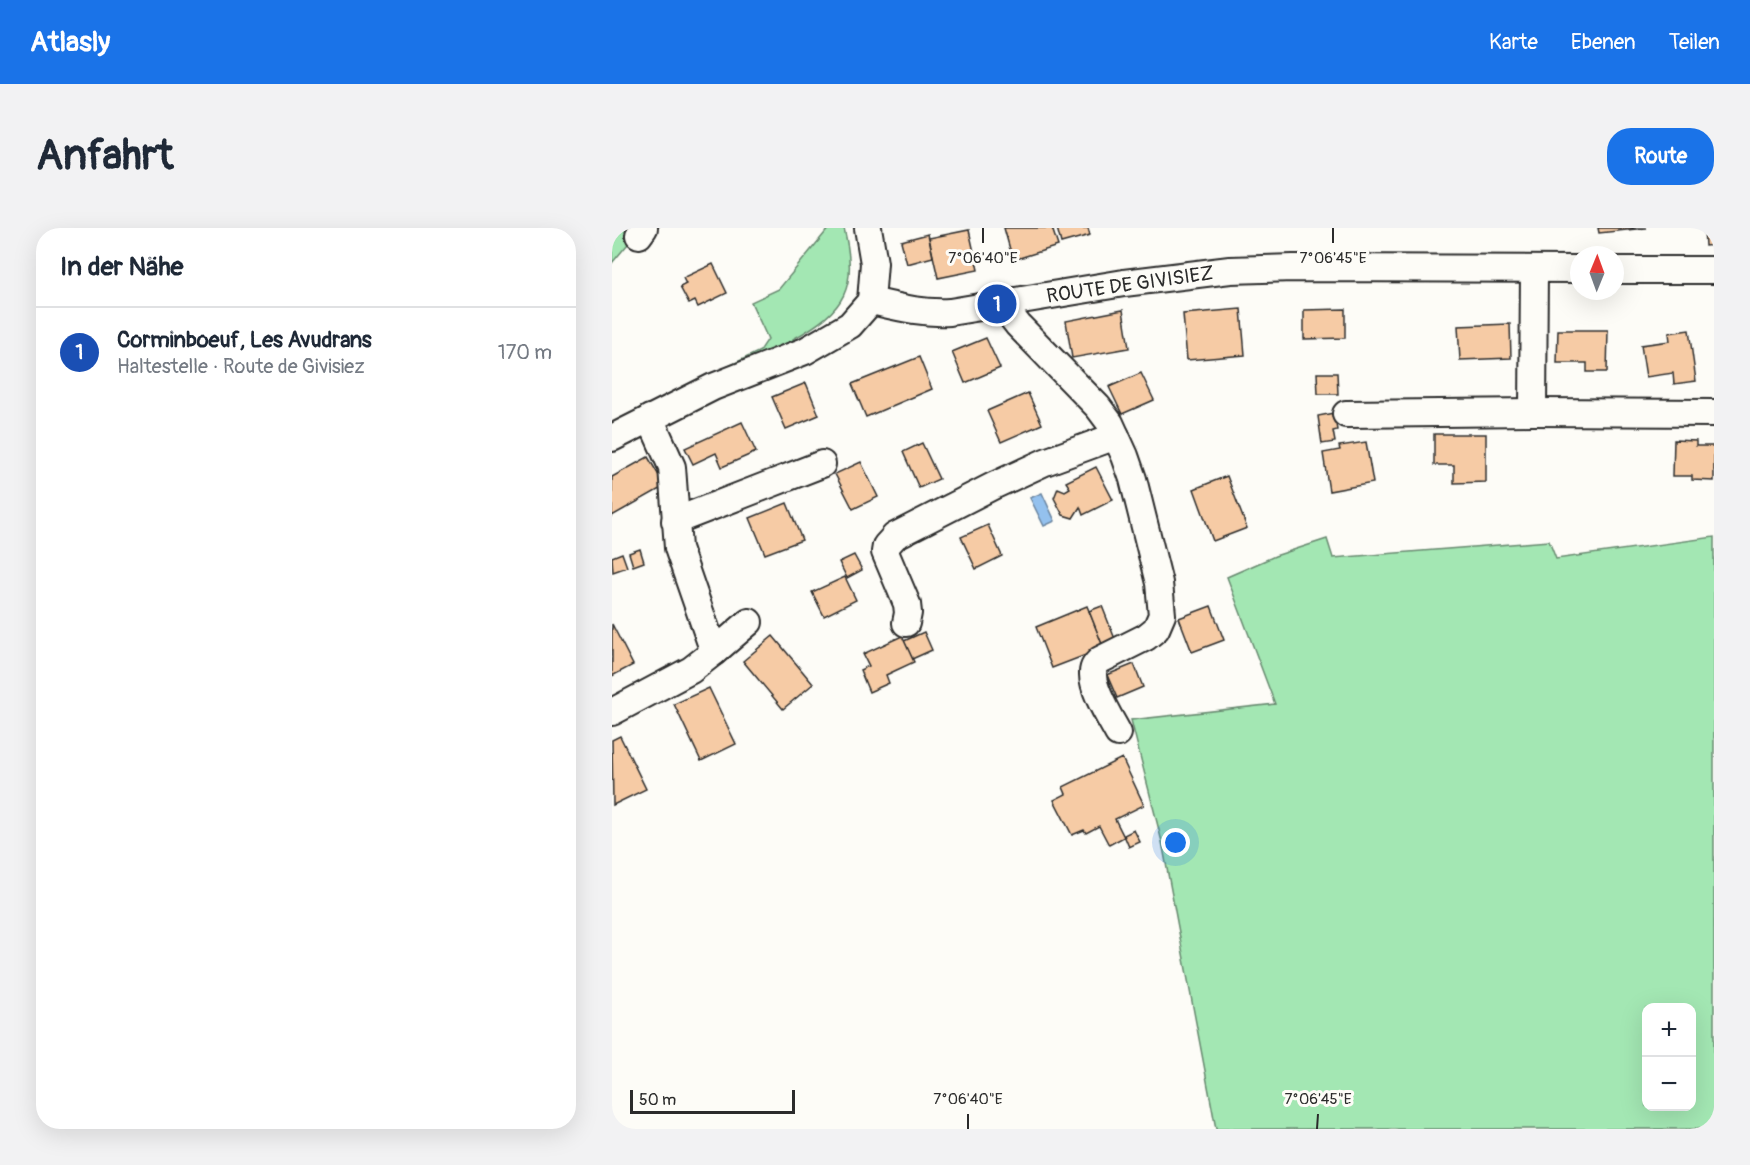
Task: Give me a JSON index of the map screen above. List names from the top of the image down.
{
  "streets": {
    "street": ["ROUTE DE GIVISIEZ"]
  },
  "scale_bar": "50 m",
  "north": "top",
  "page": {
    "header": "Atlasly",
    "nav": ["Karte", "Ebenen", "Teilen"],
    "buttons": "Route",
    "title": "Anfahrt",
    "heading": "In der Nähe",
    "pins": "1",
    "list": [
      {
        "mark": "1",
        "name": "Corminboeuf, Les Avudrans",
        "note": "Haltestelle · Route de Givisiez",
        "value": "170 m"
      }
    ],
    "map_buttons": ["+", "−"],
    "scale": "50 m"
  },
  "coordinates": ["7°06'40\"E", "7°06'45\"E"]
}
